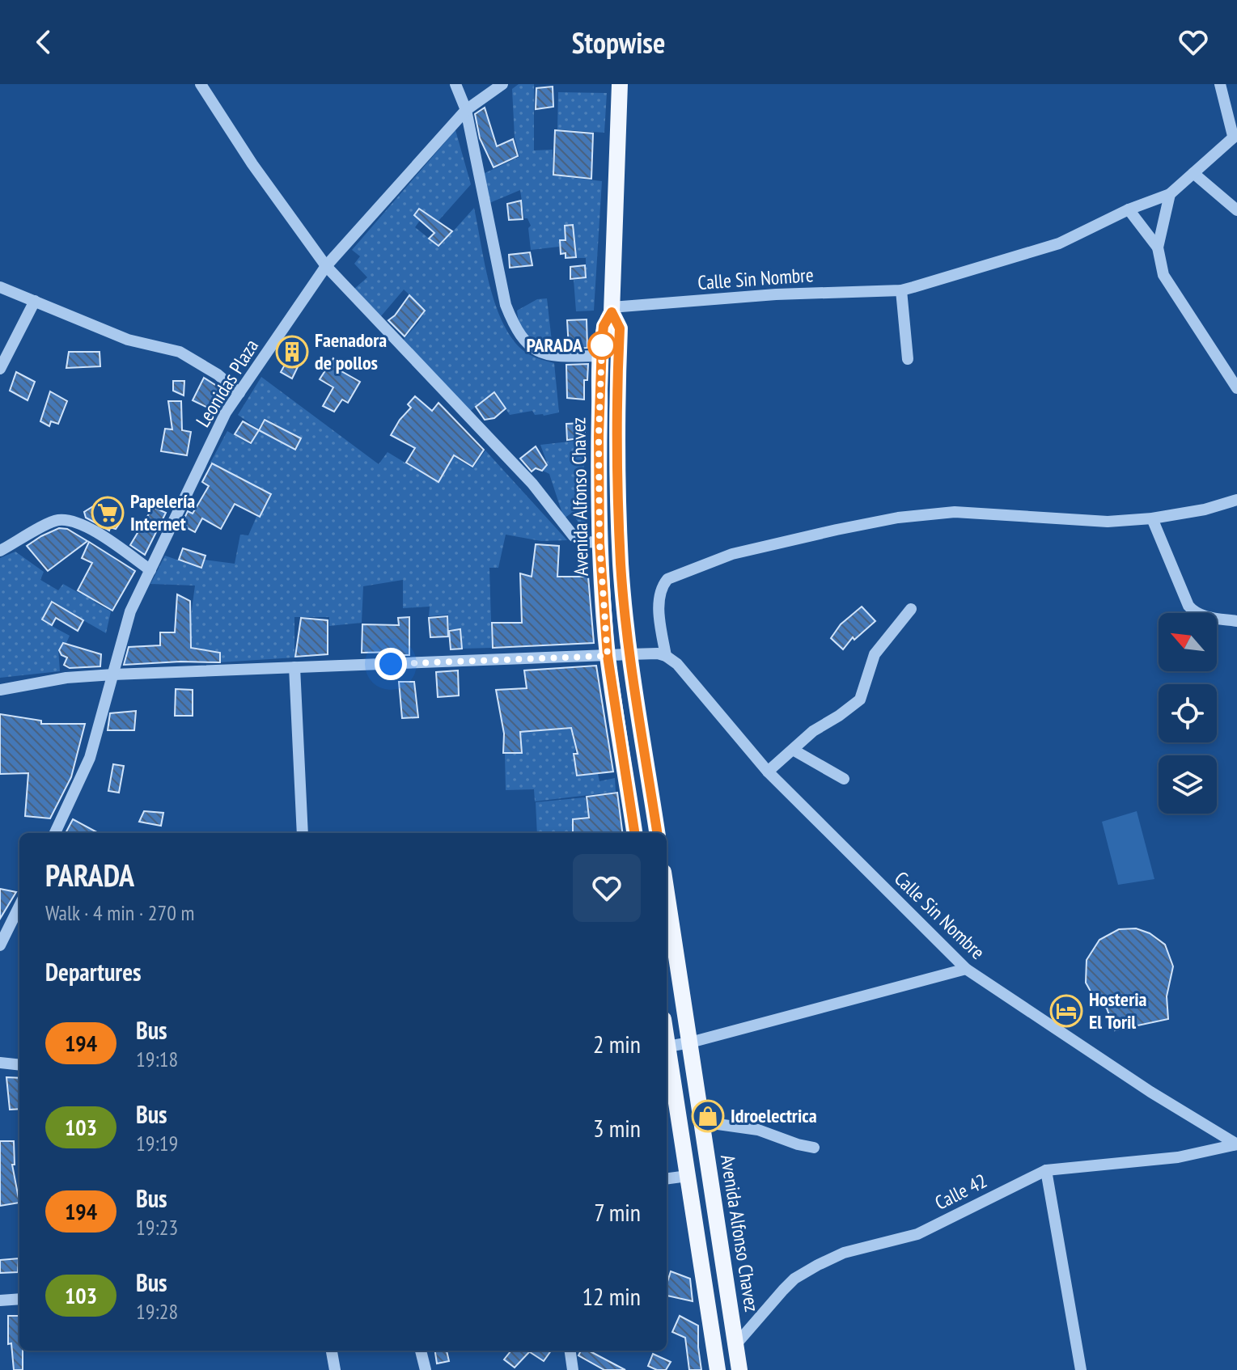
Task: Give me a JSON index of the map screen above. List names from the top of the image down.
{
  "streets": {
    "main road": ["Avenida Alfonso Chavez"],
    "street": ["Calle Sin Nombre", "Leonidas Plaza", "Calle 42"]
  },
  "crossings": [
    ["Calle Sin Nombre", "Avenida Alfonso Chavez"],
    ["Calle Sin Nombre", "Calle 42"],
    ["Avenida Alfonso Chavez", "Calle 42"]
  ],
  "places": {
    "other": ["PARADA"],
    "building": ["Faenadora de pollos"],
    "supermarket": ["Papelería Internet"],
    "hotel": ["Hosteria El Toril"],
    "shop": ["Idroelectrica"]
  },
  "lines": ["bus line 194"],
  "north": "top left",
  "page": {
    "header": "Stopwise",
    "heading": [
      ["PARADA", "Walk · 4 min · 270 m"],
      "Departures"
    ],
    "list": [
      {
        "mark": "194",
        "name": "Bus",
        "note": "19:18",
        "value": "2 min"
      },
      {
        "mark": "103",
        "name": "Bus",
        "note": "19:19",
        "value": "3 min"
      },
      {
        "mark": "194",
        "name": "Bus",
        "note": "19:23",
        "value": "7 min"
      },
      {
        "mark": "103",
        "name": "Bus",
        "note": "19:28",
        "value": "12 min"
      }
    ]
  }
}
